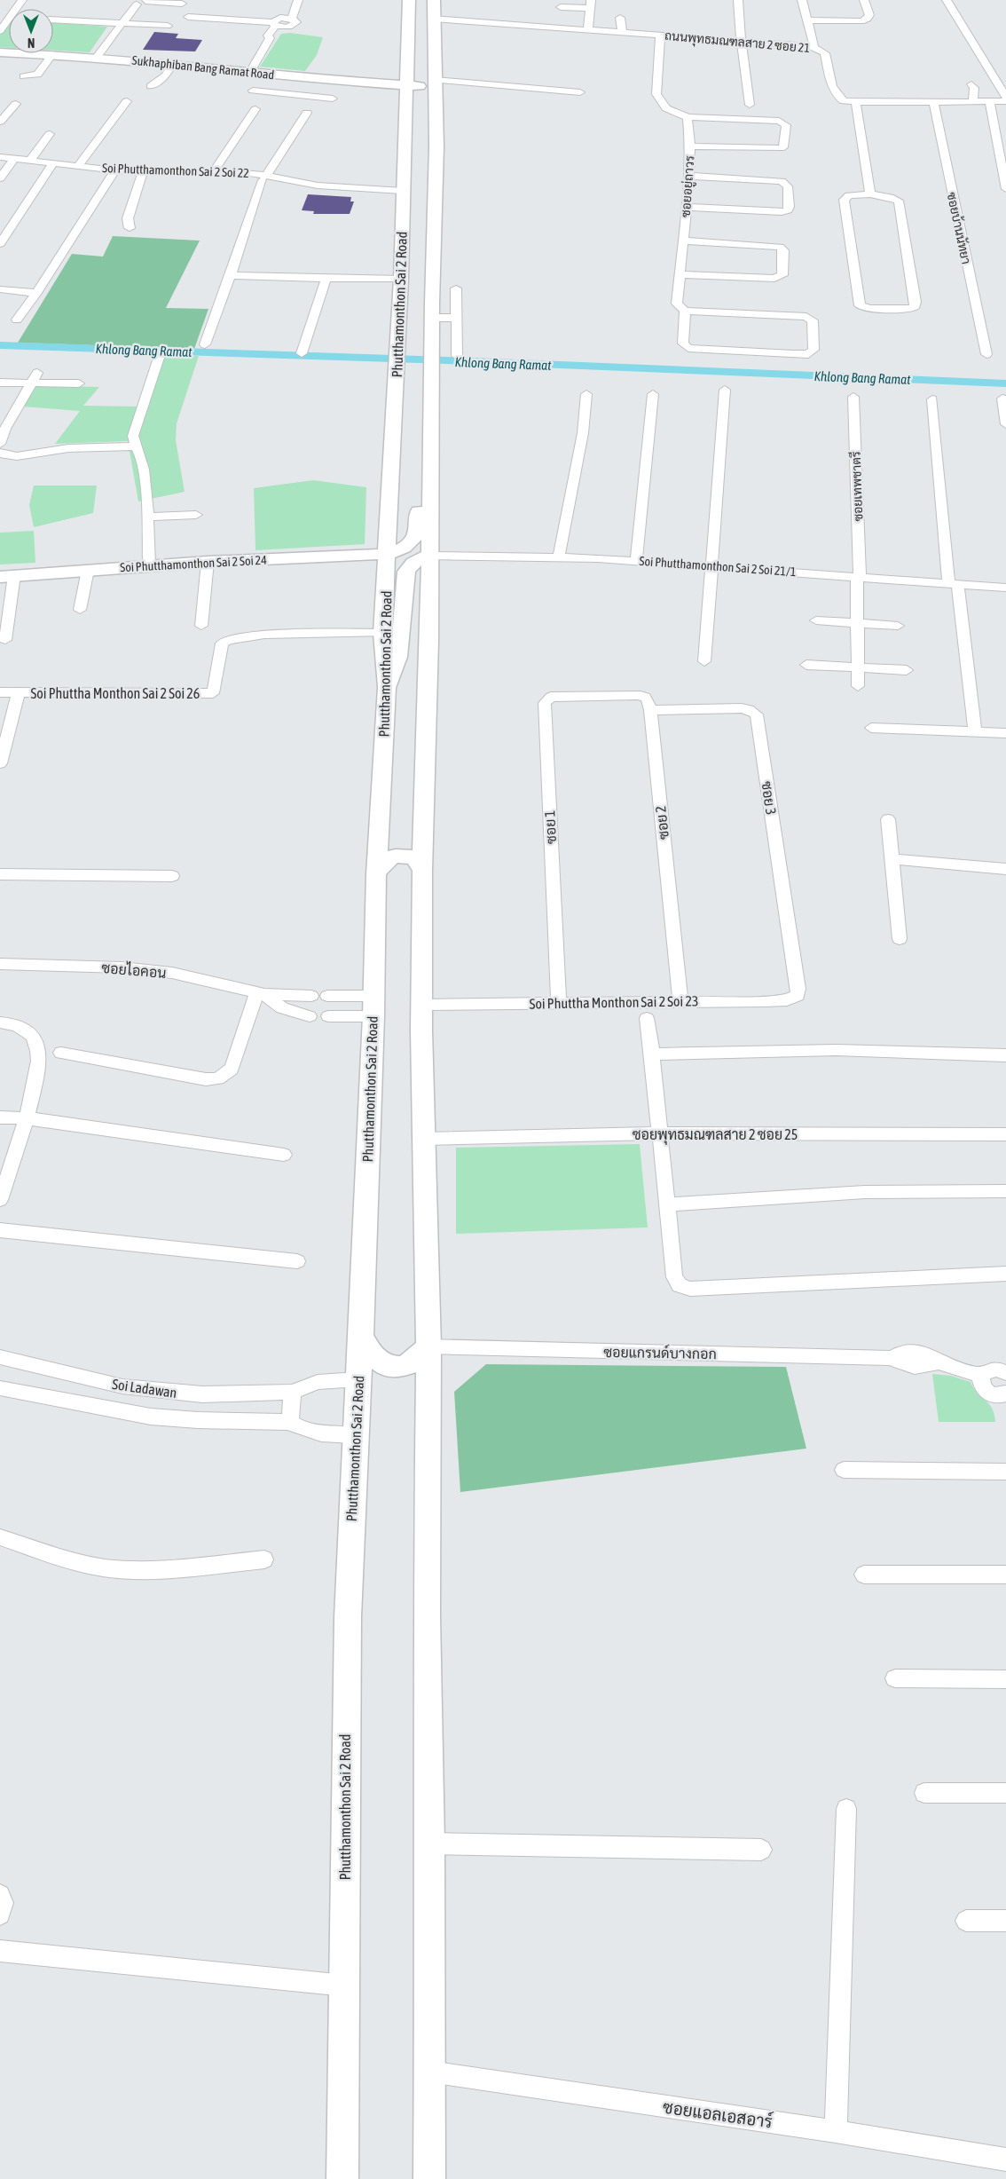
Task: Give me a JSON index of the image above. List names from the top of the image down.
{
  "streets": {
    "main road": ["Sukhaphiban Bang Ramat Road", "Phutthamonthon Sai 2 Road", "Soi Phutthamonthon Sai 2 Soi 24"],
    "street": [
      "ถนนพุทธมณฑลสาย 2 ซอย 21",
      "Soi Phutthamonthon Sai 2 Soi 22",
      "ซอยอยู่ถาวร",
      "ซอยบ้านนัทยา",
      "ซอยเทพชาตรี",
      "Soi Phutthamonthon Sai 2 Soi 21/1",
      "Soi Phuttha Monthon Sai 2 Soi 26",
      "ซอย 3",
      "ซอย 2",
      "ซอย 1",
      "ซอยไอคอน",
      "Soi Phuttha Monthon Sai 2 Soi 23",
      "ซอยพุทธมณฑลสาย 2 ซอย 25",
      "ซอยแกรนด์บางกอก",
      "Soi Ladawan",
      "ซอยแอลเอสอาร์"
    ]
  },
  "crossings": [
    ["ถนนพุทธมณฑลสาย 2 ซอย 21", "ซอยบ้านนัทยา"],
    ["Sukhaphiban Bang Ramat Road", "Phutthamonthon Sai 2 Road"],
    ["Soi Phutthamonthon Sai 2 Soi 22", "Phutthamonthon Sai 2 Road"],
    ["Phutthamonthon Sai 2 Road", "Soi Phutthamonthon Sai 2 Soi 24"],
    ["Phutthamonthon Sai 2 Road", "Soi Phuttha Monthon Sai 2 Soi 26"],
    ["Phutthamonthon Sai 2 Road", "Soi Ladawan"],
    ["ซอยเทพชาตรี", "Soi Phutthamonthon Sai 2 Soi 21/1"],
    ["ซอย 3", "ซอย 2"],
    ["ซอย 3", "ซอย 1"],
    ["ซอย 3", "Soi Phuttha Monthon Sai 2 Soi 23"],
    ["ซอย 2", "ซอย 1"],
    ["ซอย 2", "Soi Phuttha Monthon Sai 2 Soi 23"],
    ["ซอย 1", "Soi Phuttha Monthon Sai 2 Soi 23"]
  ],
  "water": ["Khlong Bang Ramat"],
  "north": "bottom"
}
